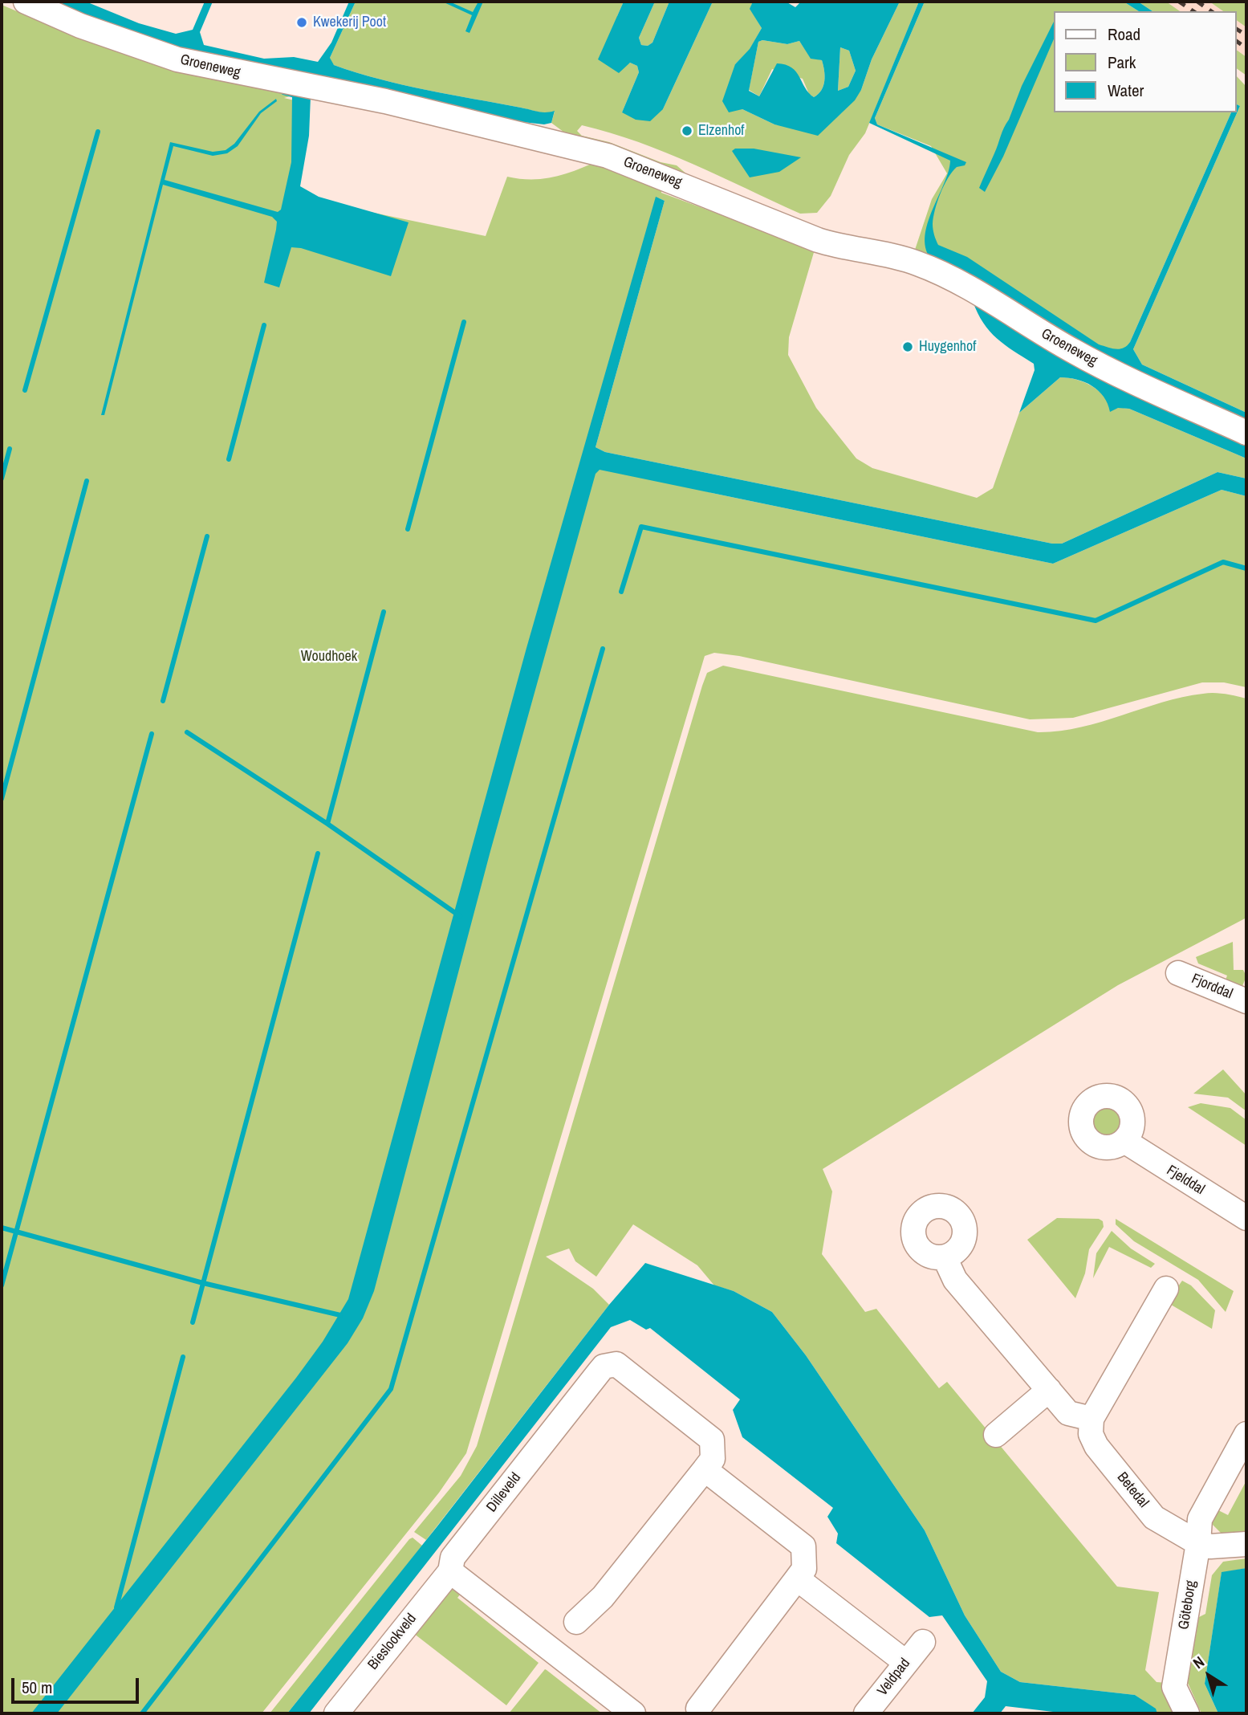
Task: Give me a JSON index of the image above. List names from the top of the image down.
{
  "streets": {
    "street": [
      "Groeneweg",
      "Fjorddal",
      "Fjelddal",
      "Betedal",
      "Dilleveld",
      "Göteborg",
      "Bieslookveld",
      "Veldpad"
    ]
  },
  "crossings": [
    ["Betedal", "Göteborg"],
    ["Dilleveld", "Bieslookveld"]
  ],
  "parks": ["Woudhoek"],
  "places": ["Kwekerij Poot", "Elzenhof", "Huygenhof"],
  "legend": ["Road", "Park", "Water"],
  "scale_bar": "50 m",
  "north": "top left"
}
